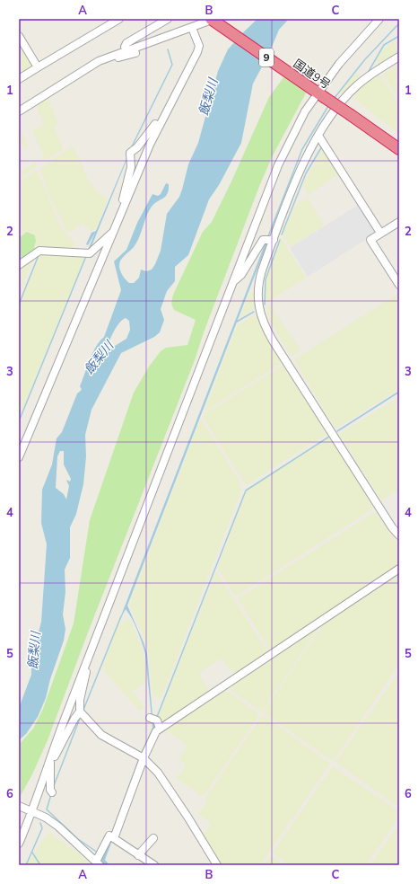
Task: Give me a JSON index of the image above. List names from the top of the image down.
{
  "streets": {
    "highway": ["9", "国道9号"]
  },
  "water": ["飯梨川"],
  "grid": {
    "columns": ["A", "B", "C"],
    "rows": [
      "1",
      "2",
      "3",
      "4",
      "5",
      "6"
    ]
  }
}
